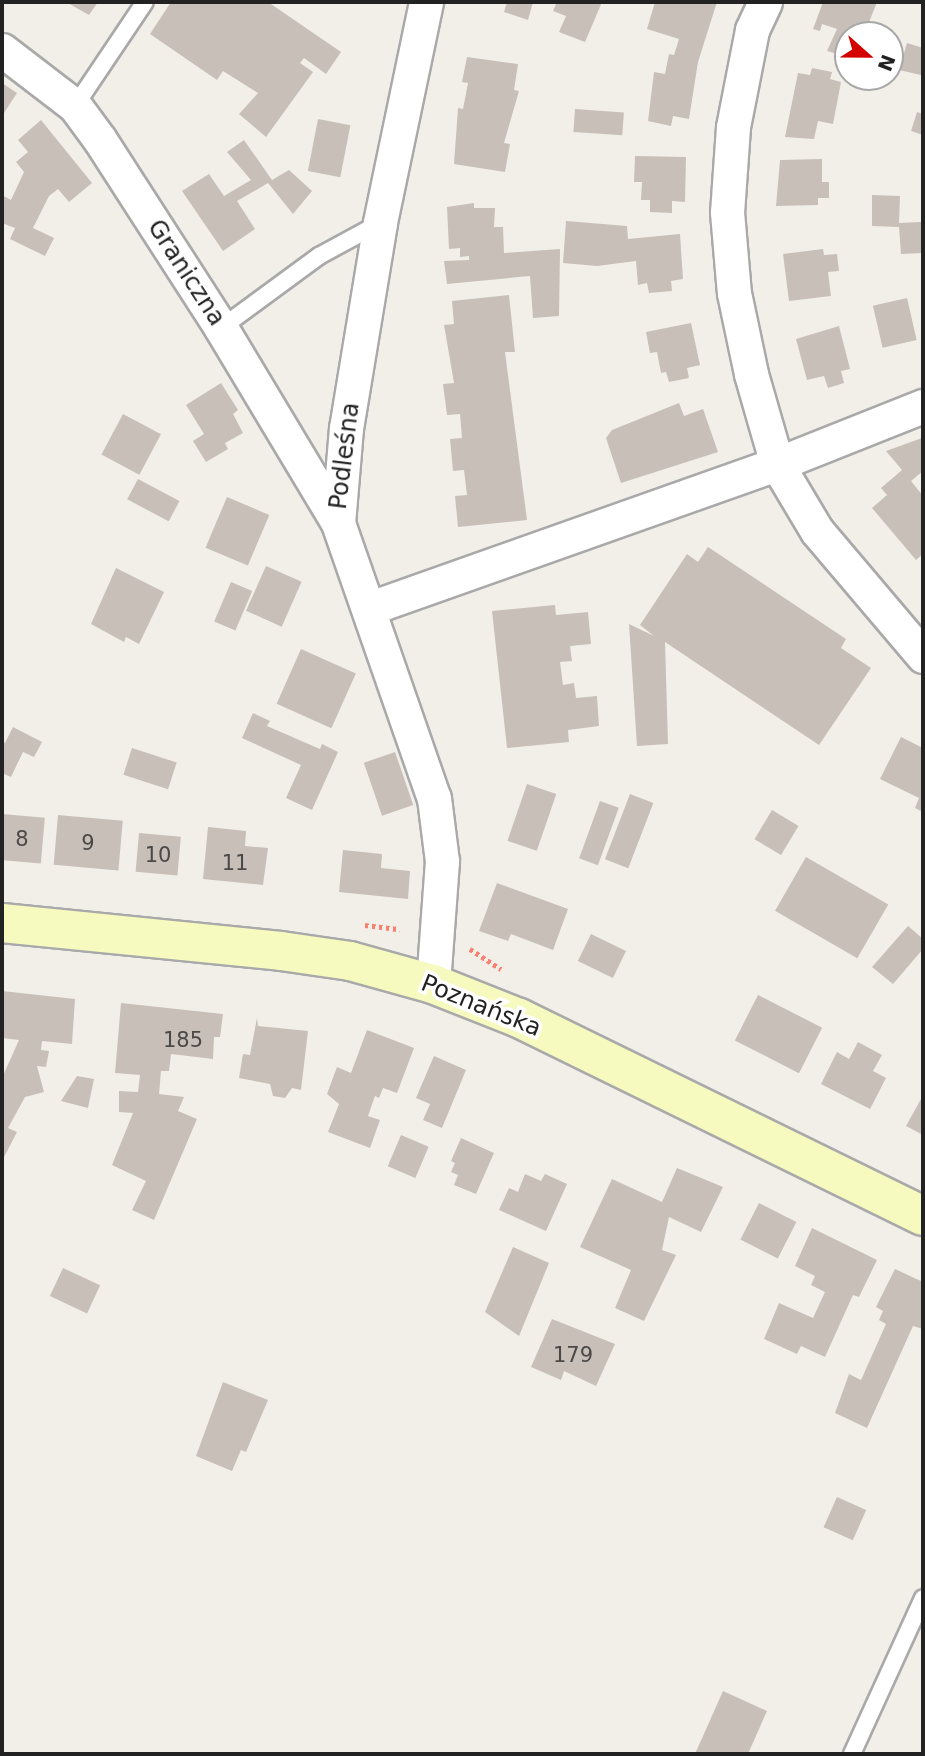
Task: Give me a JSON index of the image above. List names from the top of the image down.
{
  "streets": {
    "street": ["Graniczna", "Podleśna", "Poznańska"]
  },
  "crossings": [
    ["Graniczna", "Podleśna"],
    ["Podleśna", "Poznańska"]
  ],
  "house_numbers": [
    "8",
    "9",
    "10",
    "11",
    "185",
    "179"
  ],
  "north": "right"
}
